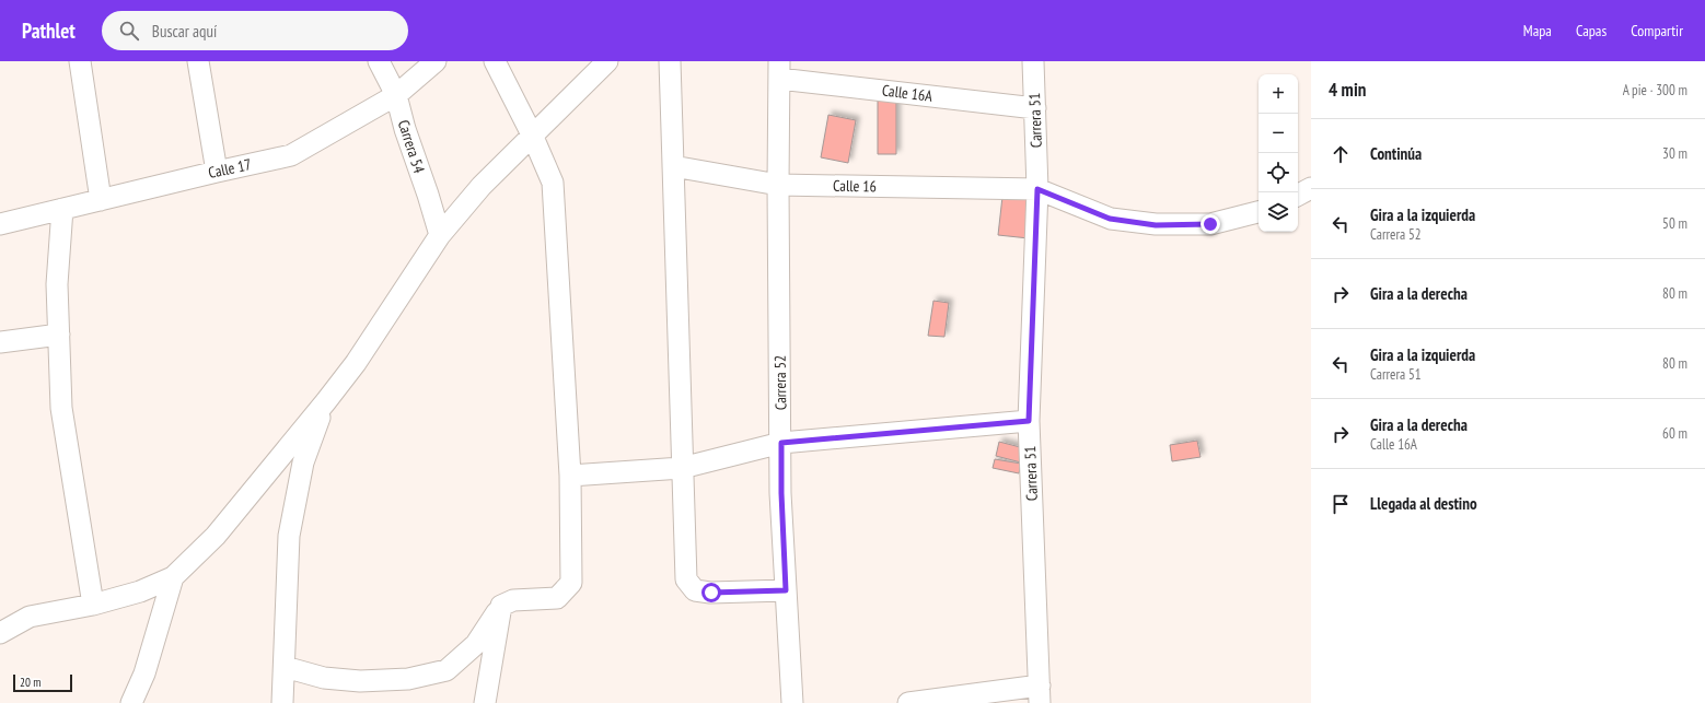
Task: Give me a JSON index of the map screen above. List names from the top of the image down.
{
  "streets": {
    "street": [
      "Calle 16A",
      "Carrera 51",
      "Carrera 54",
      "Calle 17",
      "Calle 16",
      "Carrera 52"
    ]
  },
  "crossings": [
    ["Calle 16A", "Carrera 51"],
    ["Calle 16A", "Carrera 52"],
    ["Carrera 51", "Calle 16"],
    ["Carrera 54", "Calle 17"],
    ["Calle 16", "Carrera 52"]
  ],
  "scale_bar": "20 m",
  "page": {
    "header": "Pathlet",
    "search": "Buscar aquí",
    "nav": ["Mapa", "Capas", "Compartir"],
    "heading": ["4 min", "A pie · 300 m"],
    "map_buttons": ["+", "−"],
    "list": [
      ["Continúa", "30 m"],
      ["Gira a la izquierda", "Carrera 52", "50 m"],
      ["Gira a la derecha", "80 m"],
      ["Gira a la izquierda", "Carrera 51", "80 m"],
      ["Gira a la derecha", "Calle 16A", "60 m"],
      "Llegada al destino"
    ],
    "scale": "20 m"
  }
}
